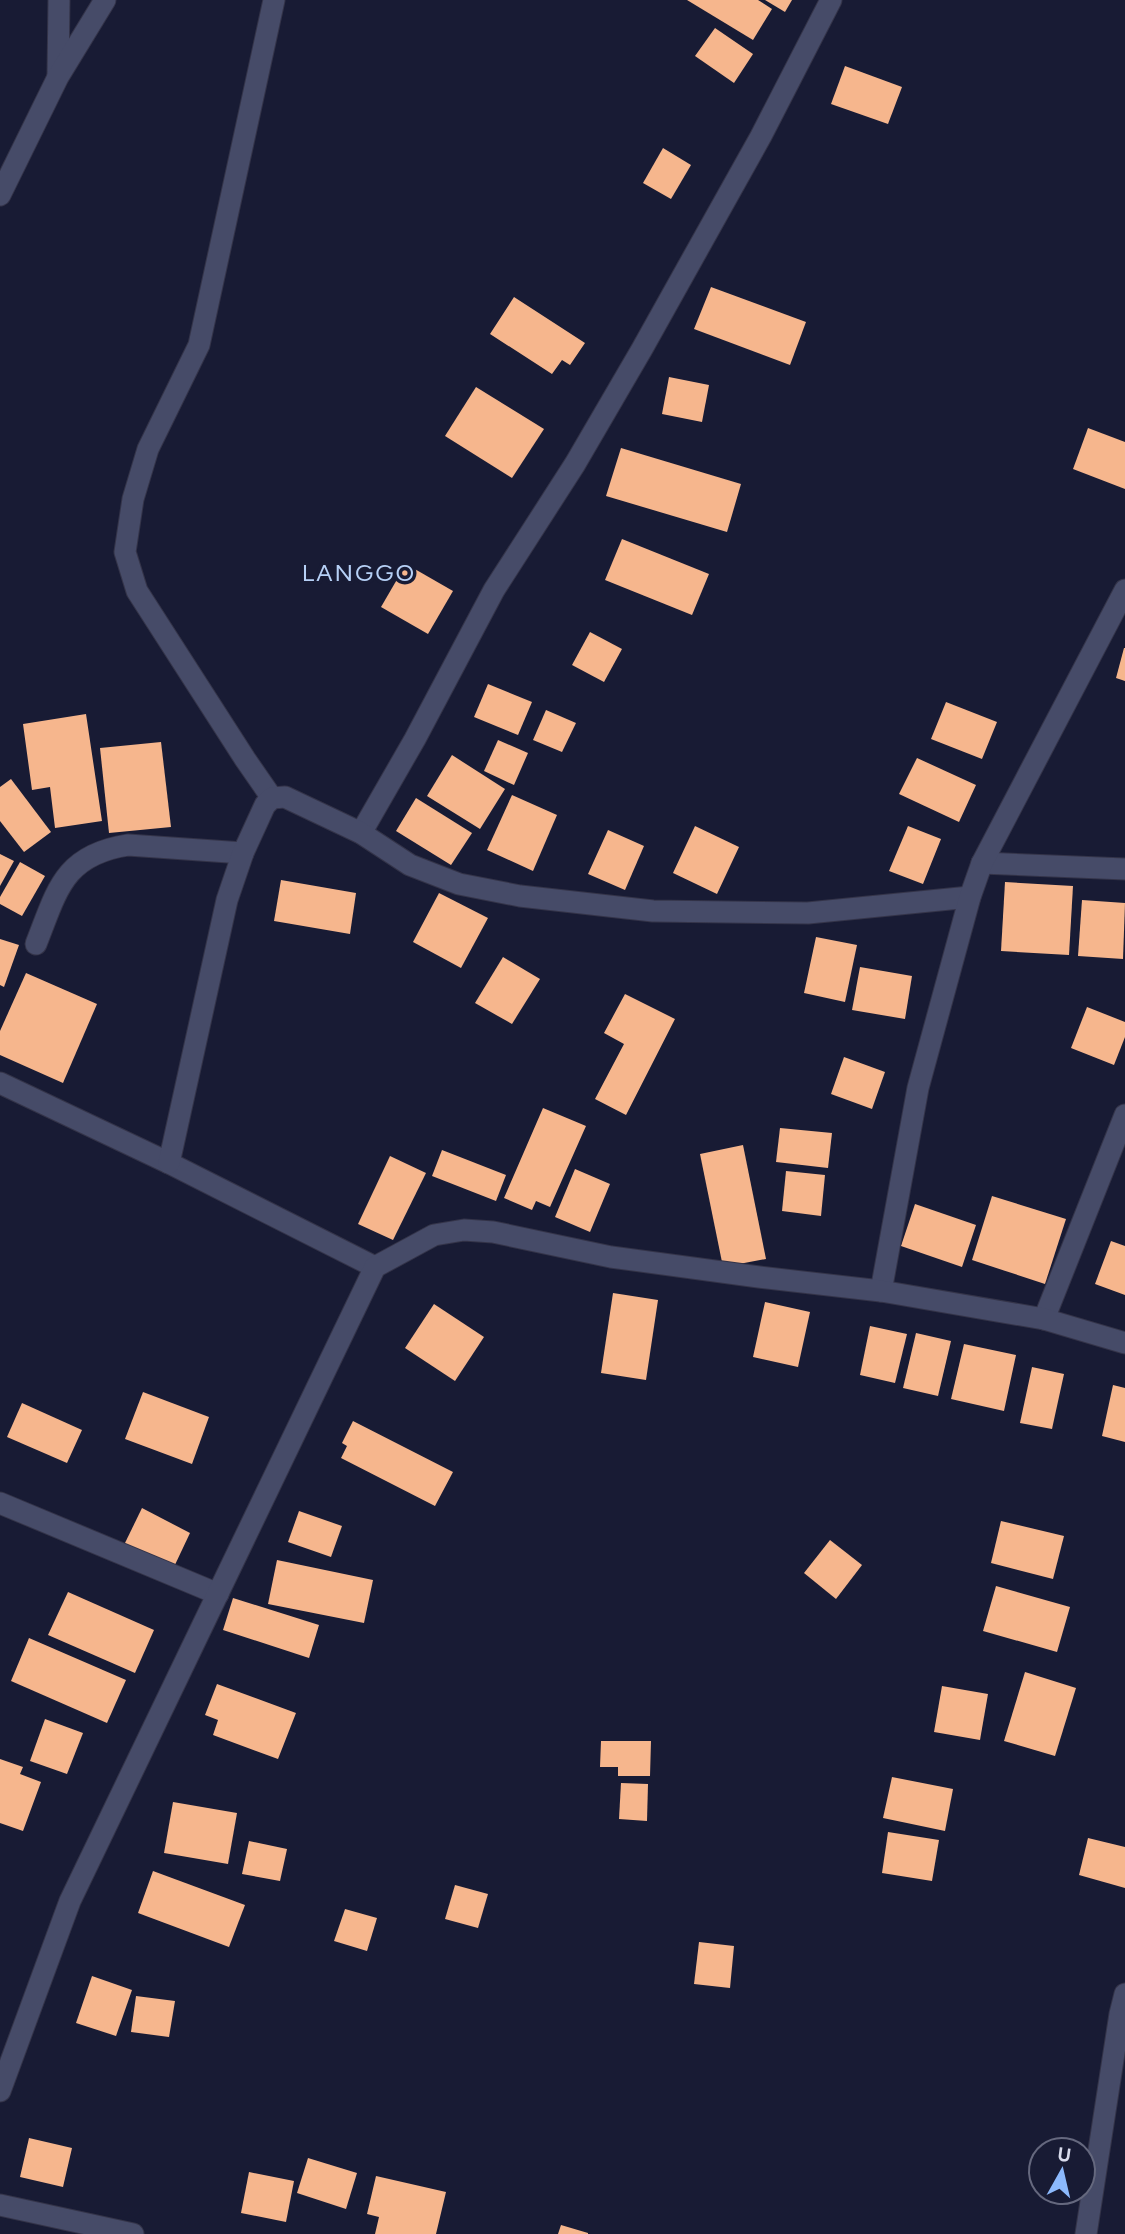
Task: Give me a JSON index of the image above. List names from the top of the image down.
{
  "districts": ["LANGGO"],
  "north": "top"
}
